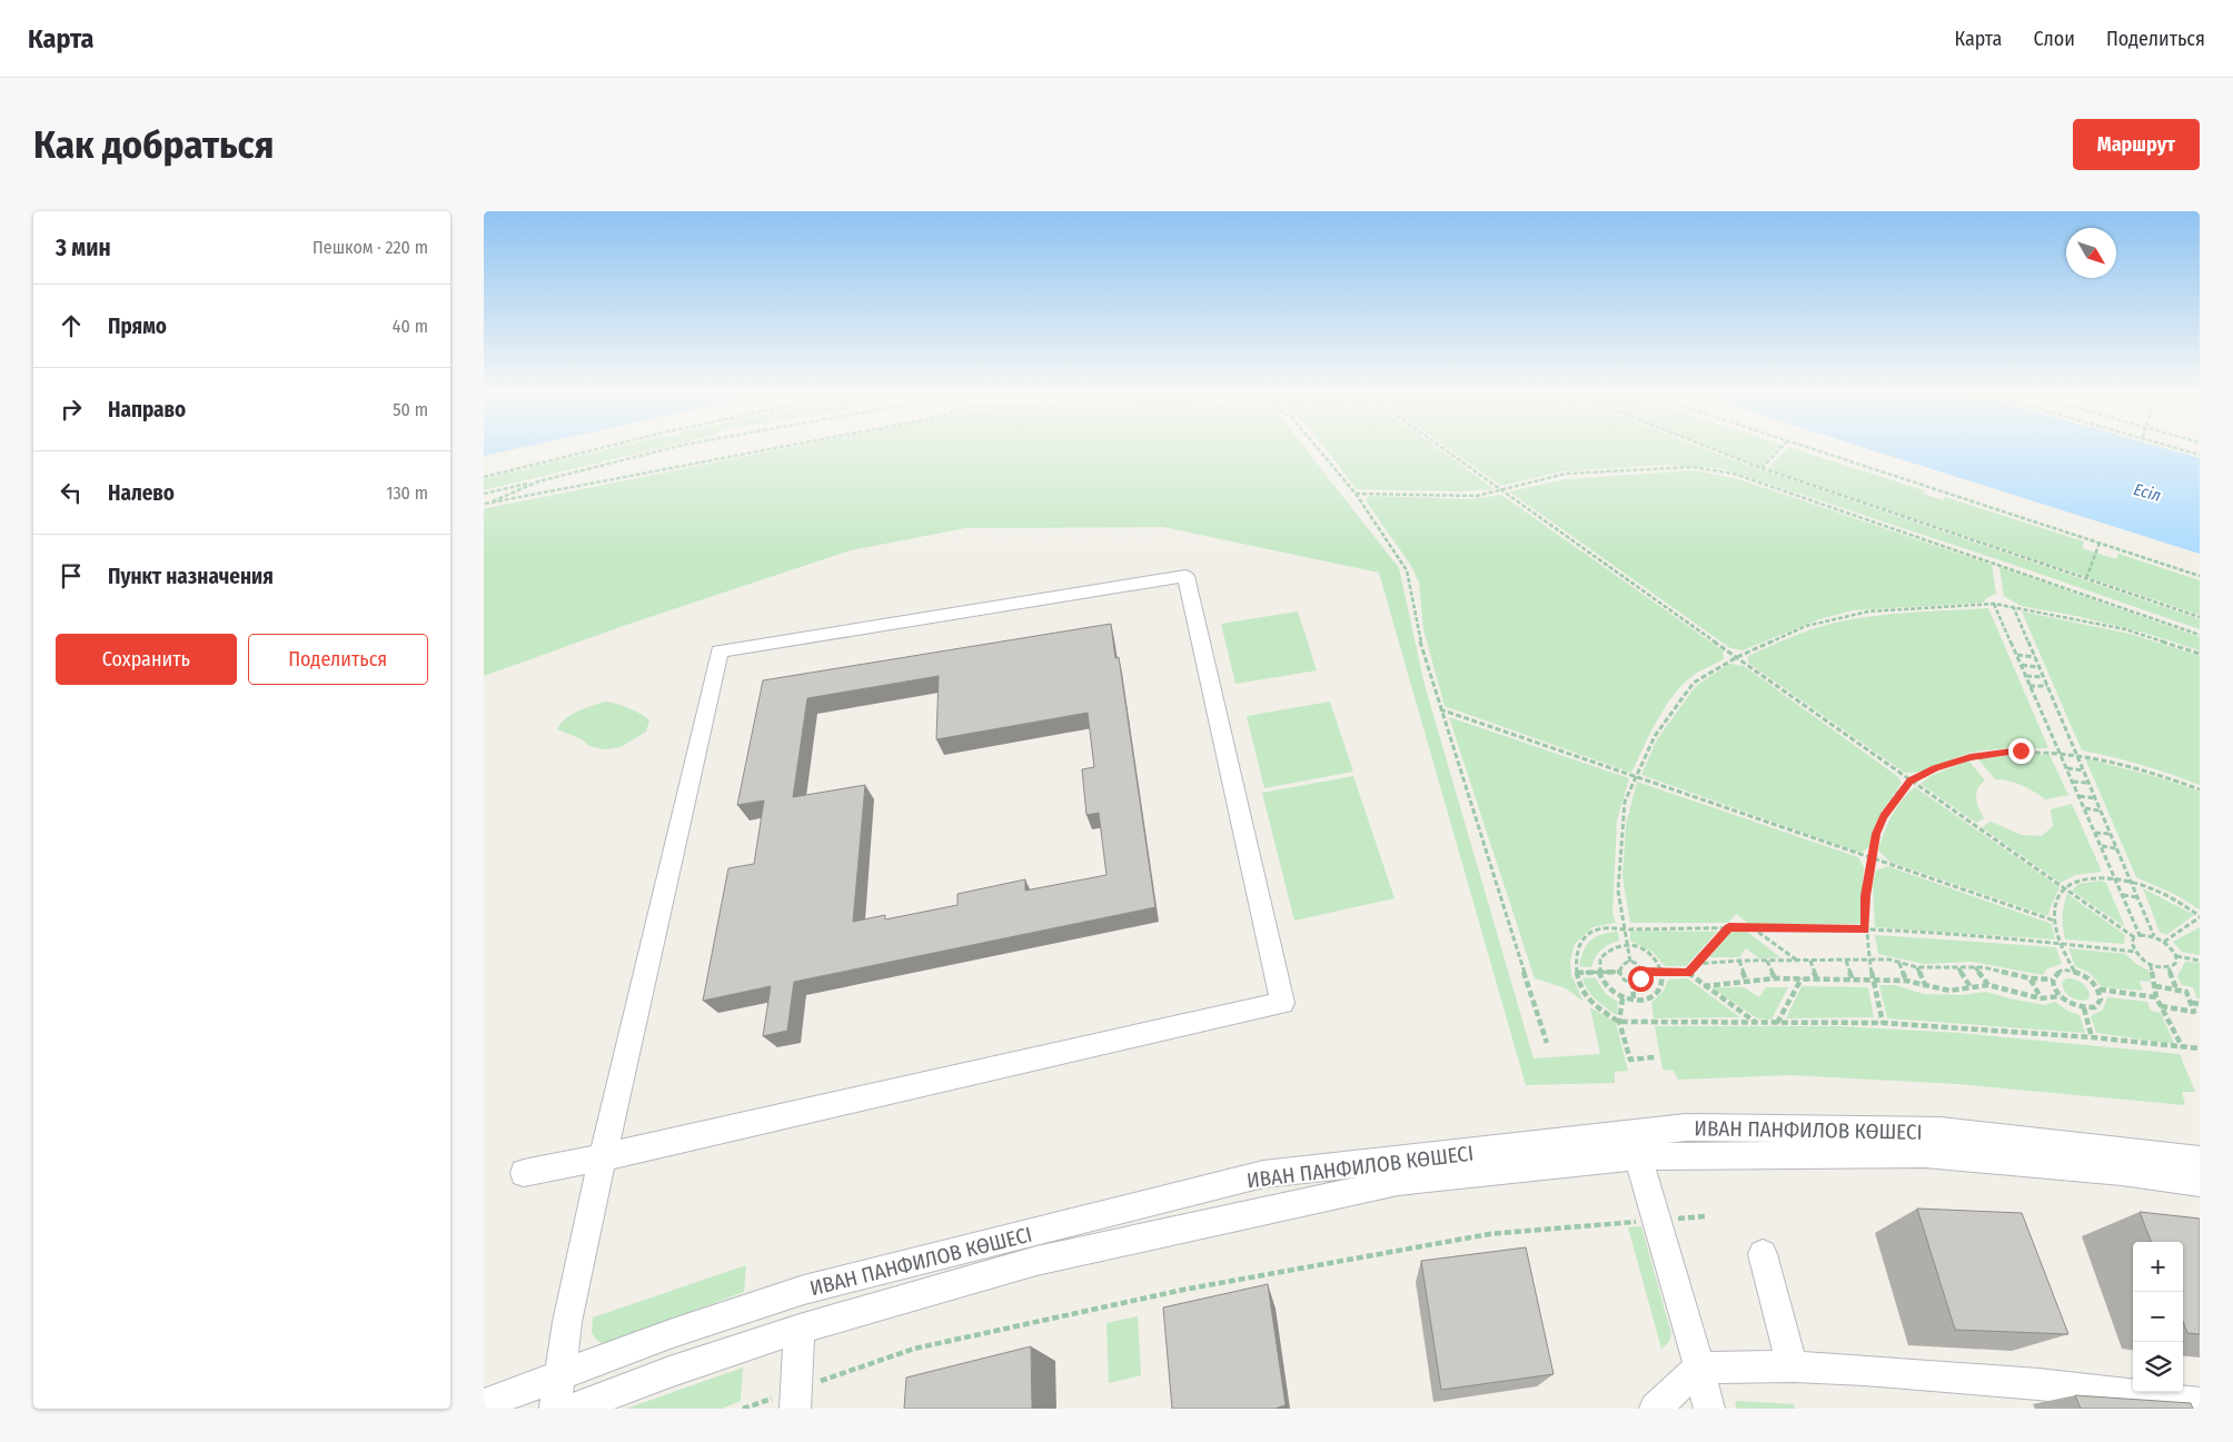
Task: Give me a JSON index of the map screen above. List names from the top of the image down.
{
  "streets": {
    "street": ["ИВАН ПАНФИЛОВ КӨШЕСІ"]
  },
  "water": ["Есіл"],
  "north": "bottom right",
  "page": {
    "header": "Карта",
    "nav": ["Карта", "Слои", "Поделиться"],
    "buttons": [
      "Маршрут",
      ["Сохранить", "Поделиться"]
    ],
    "title": "Как добраться",
    "heading": ["3 мин", "Пешком · 220 m"],
    "list": [
      ["Прямо", "40 m"],
      ["Направо", "50 m"],
      ["Налево", "130 m"],
      "Пункт назначения"
    ],
    "map_buttons": ["+", "−"]
  }
}
